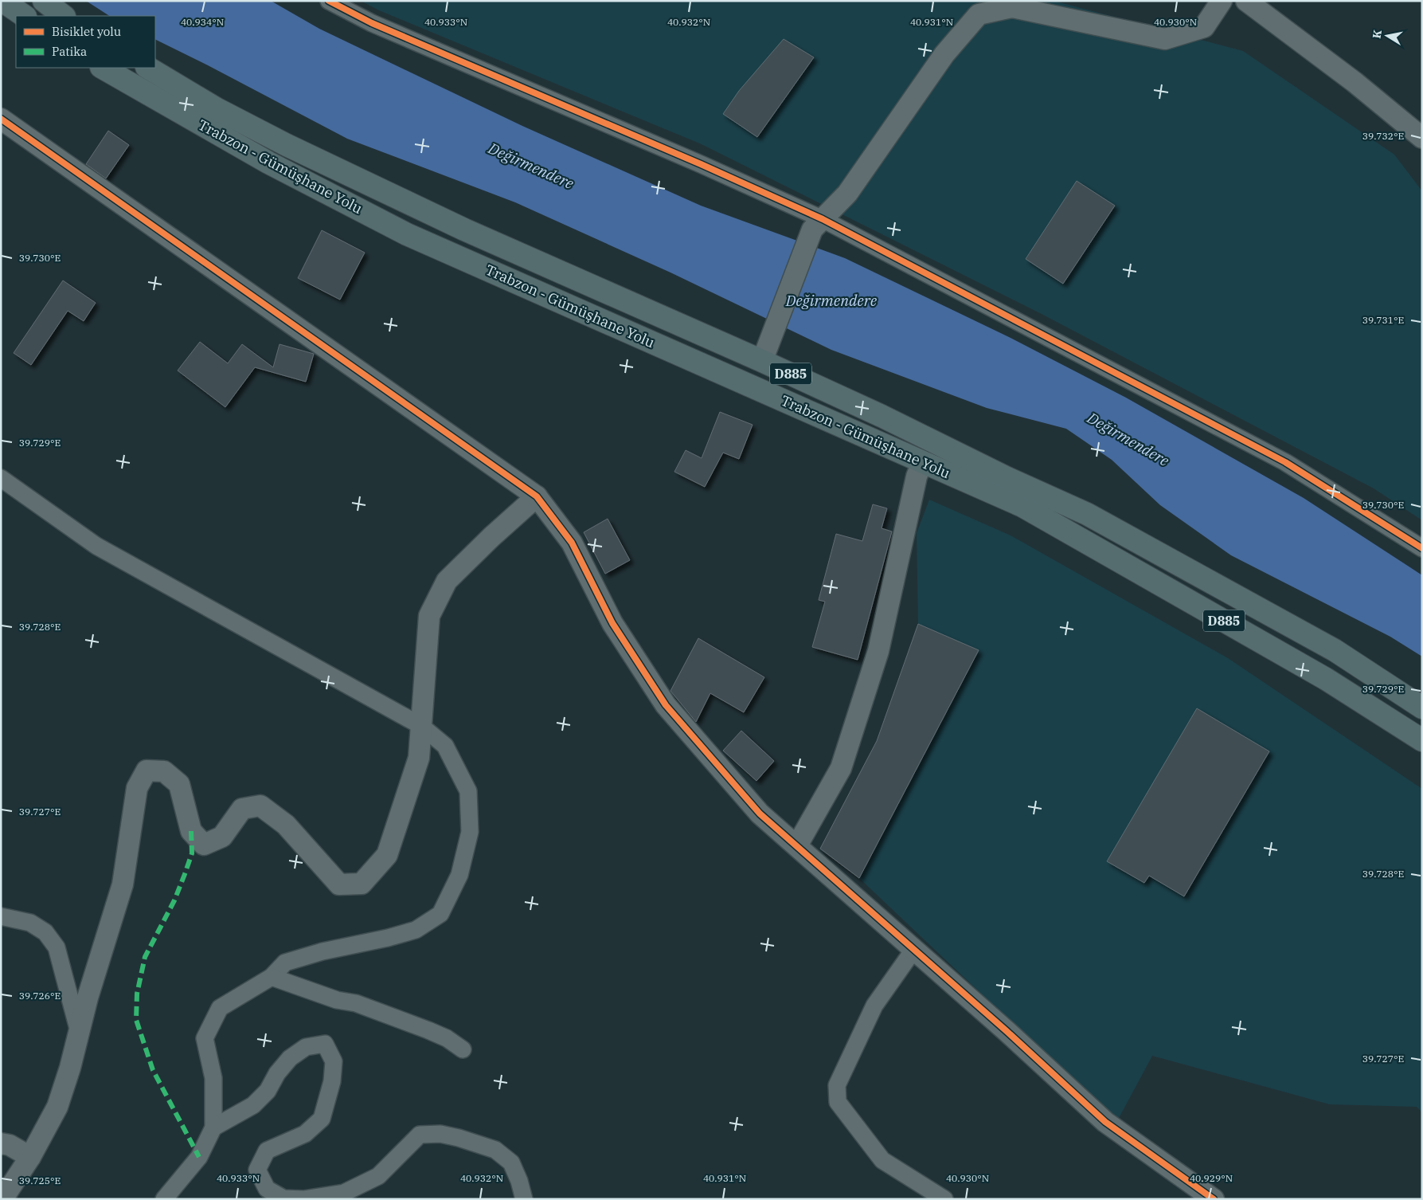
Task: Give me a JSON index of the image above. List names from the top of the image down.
{
  "streets": {
    "highway": ["Trabzon - Gümüşhane Yolu", "D885"]
  },
  "water": ["Değirmendere"],
  "legend": ["Bisiklet yolu", "Patika"],
  "north": "left",
  "coordinates": [
    "40.934°N",
    "40.933°N",
    "40.932°N",
    "40.931°N",
    "40.930°N",
    "39.732°E",
    "39.730°E",
    "39.731°E",
    "39.729°E",
    "39.728°E",
    "39.727°E",
    "39.726°E",
    "40.929°N",
    "39.725°E"
  ]
}
